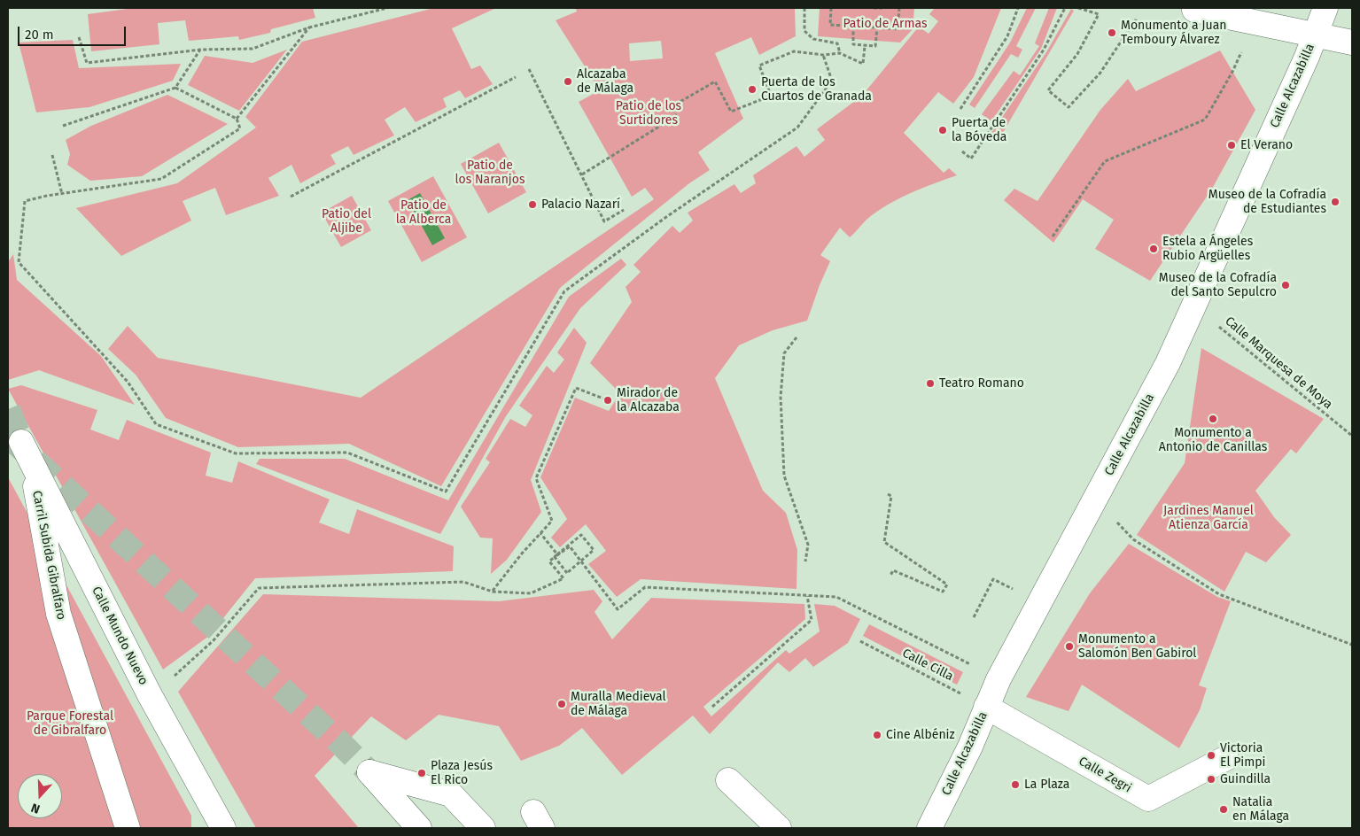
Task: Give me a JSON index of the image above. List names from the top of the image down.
{
  "streets": {
    "street": [
      "Calle Alcazabilla",
      "Carril Subida Gibralfaro",
      "Calle Mundo Nuevo",
      "Calle Zegri"
    ],
    "path": ["Calle Marquesa de Moya", "Calle Cilla"]
  },
  "crossings": [
    ["Calle Alcazabilla", "Calle Marquesa de Moya"],
    ["Calle Alcazabilla", "Calle Cilla"],
    ["Calle Alcazabilla", "Calle Zegri"],
    ["Carril Subida Gibralfaro", "Calle Mundo Nuevo"],
    ["Calle Cilla", "Calle Zegri"]
  ],
  "parks": [
    "Patio de Armas",
    "Patio de los Surtidores",
    "Patio de los Naranjos",
    "Patio de la Alberca",
    "Patio del Aljibe",
    "Jardines Manuel Atienza García",
    "Parque Forestal de Gibralfaro"
  ],
  "places": [
    "Monumento a Juan Temboury Álvarez",
    "Alcazaba de Málaga",
    "Puerta de los Cuartos de Granada",
    "Puerta de la Bóveda",
    "El Verano",
    "Museo de la Cofradía de Estudiantes",
    "Palacio Nazarí",
    "Estela a Ángeles Rubio Argüelles",
    "Museo de la Cofradía del Santo Sepulcro",
    "Teatro Romano",
    "Mirador de la Alcazaba",
    "Monumento a Antonio de Canillas",
    "Monumento a Salomón Ben Gabirol",
    "Muralla Medieval de Málaga",
    "Cine Albéniz",
    "Victoria El Pimpi",
    "Plaza Jesús El Rico",
    "Guindilla",
    "La Plaza",
    "Natalia en Málaga"
  ],
  "scale_bar": "20 m",
  "north": "bottom"
}
